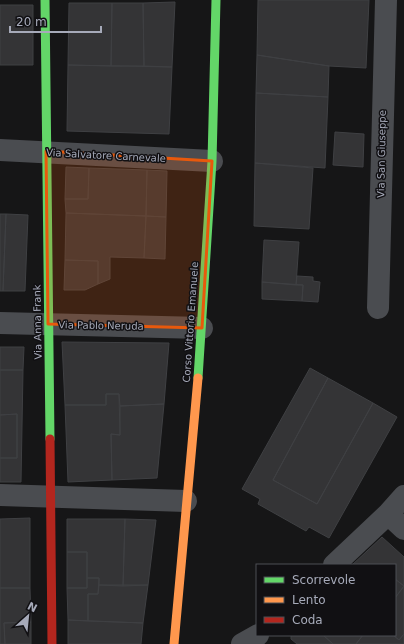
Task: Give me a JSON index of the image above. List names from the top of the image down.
{
  "streets": {
    "street": [
      "Via San Giuseppe",
      "Via Salvatore Carnevale",
      "Via Anna Frank",
      "Corso Vittorio Emanuele",
      "Via Pablo Neruda"
    ]
  },
  "crossings": [
    ["Via Salvatore Carnevale", "Via Anna Frank"],
    ["Via Salvatore Carnevale", "Corso Vittorio Emanuele"],
    ["Via Anna Frank", "Via Pablo Neruda"],
    ["Corso Vittorio Emanuele", "Via Pablo Neruda"]
  ],
  "legend": ["Scorrevole", "Lento", "Coda"],
  "scale_bar": "20 m",
  "north": "top right"
}
